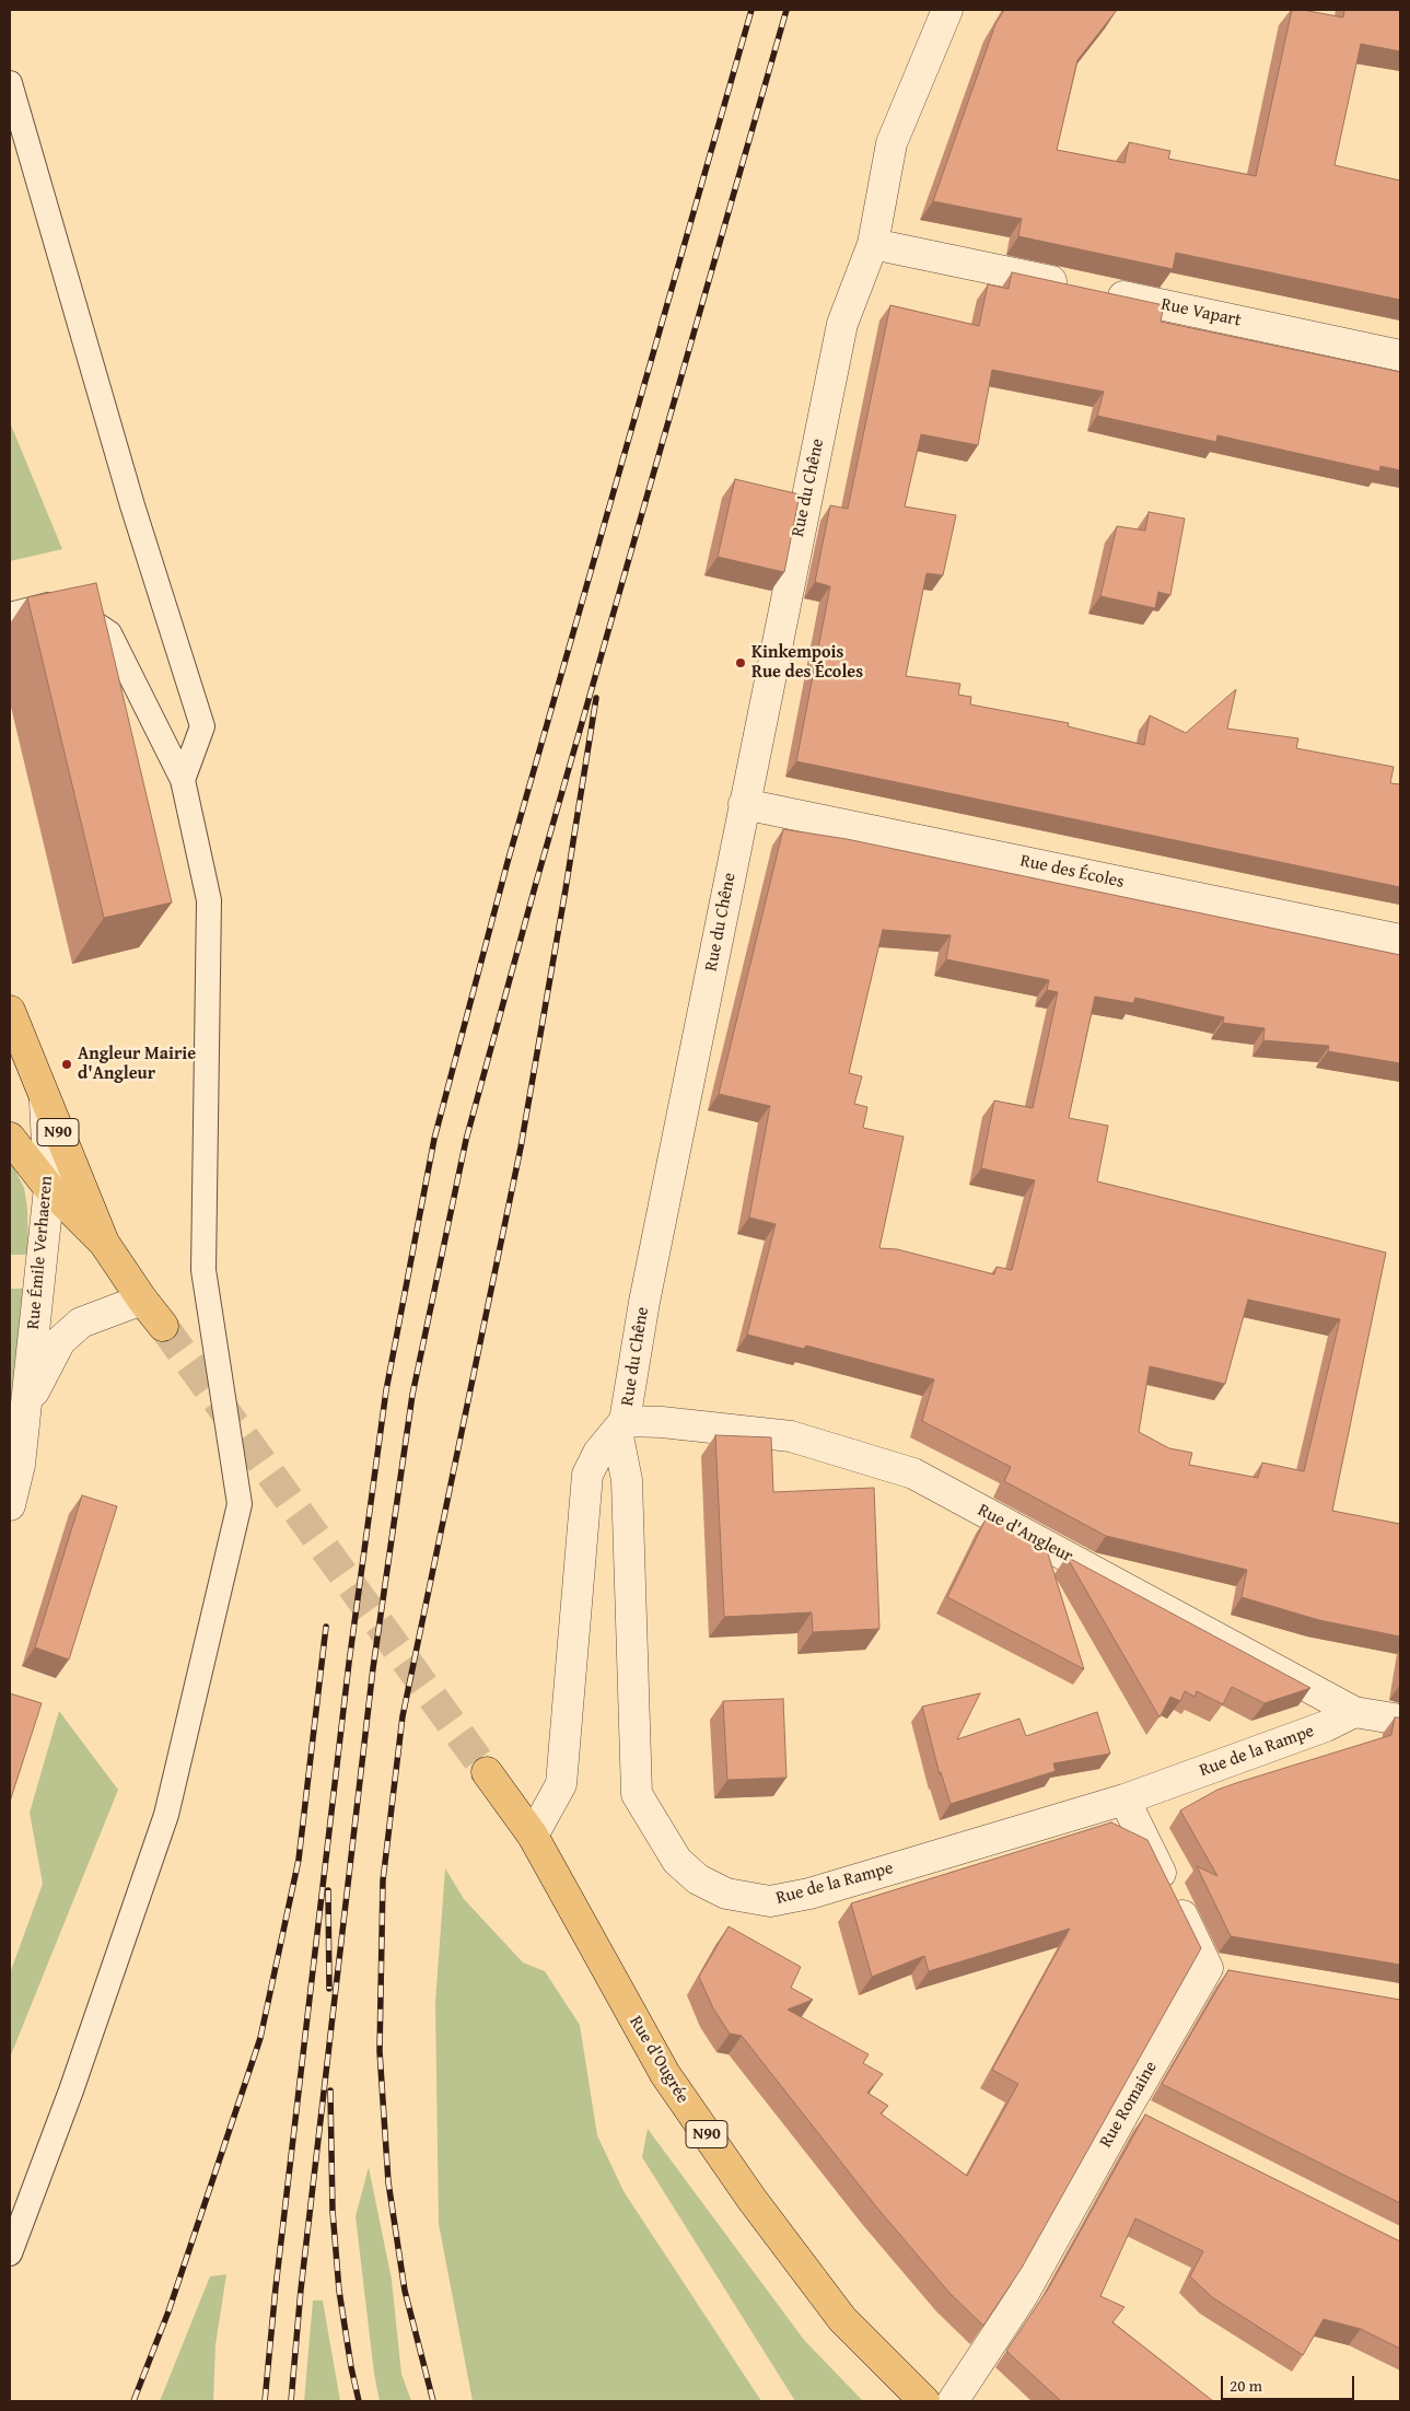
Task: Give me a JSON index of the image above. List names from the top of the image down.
{
  "streets": {
    "main road": ["N90", "Rue d'Ougrée"],
    "street": [
      "Rue Vapart",
      "Rue du Chêne",
      "Rue des Écoles",
      "Rue Émile Verhaeren",
      "Rue d'Angleur",
      "Rue de la Rampe",
      "Rue Romaine"
    ]
  },
  "crossings": [
    ["Rue Vapart", "Rue du Chêne"],
    ["Rue du Chêne", "Rue des Écoles"],
    ["Rue du Chêne", "Rue d'Angleur"],
    ["Rue du Chêne", "Rue de la Rampe"],
    ["N90", "Rue Émile Verhaeren"],
    ["Rue d'Angleur", "Rue de la Rampe"],
    ["Rue de la Rampe", "Rue Romaine"]
  ],
  "places": ["Kinkempois Rue des Écoles", "Angleur Mairie d'Angleur"],
  "scale_bar": "20 m"
}
